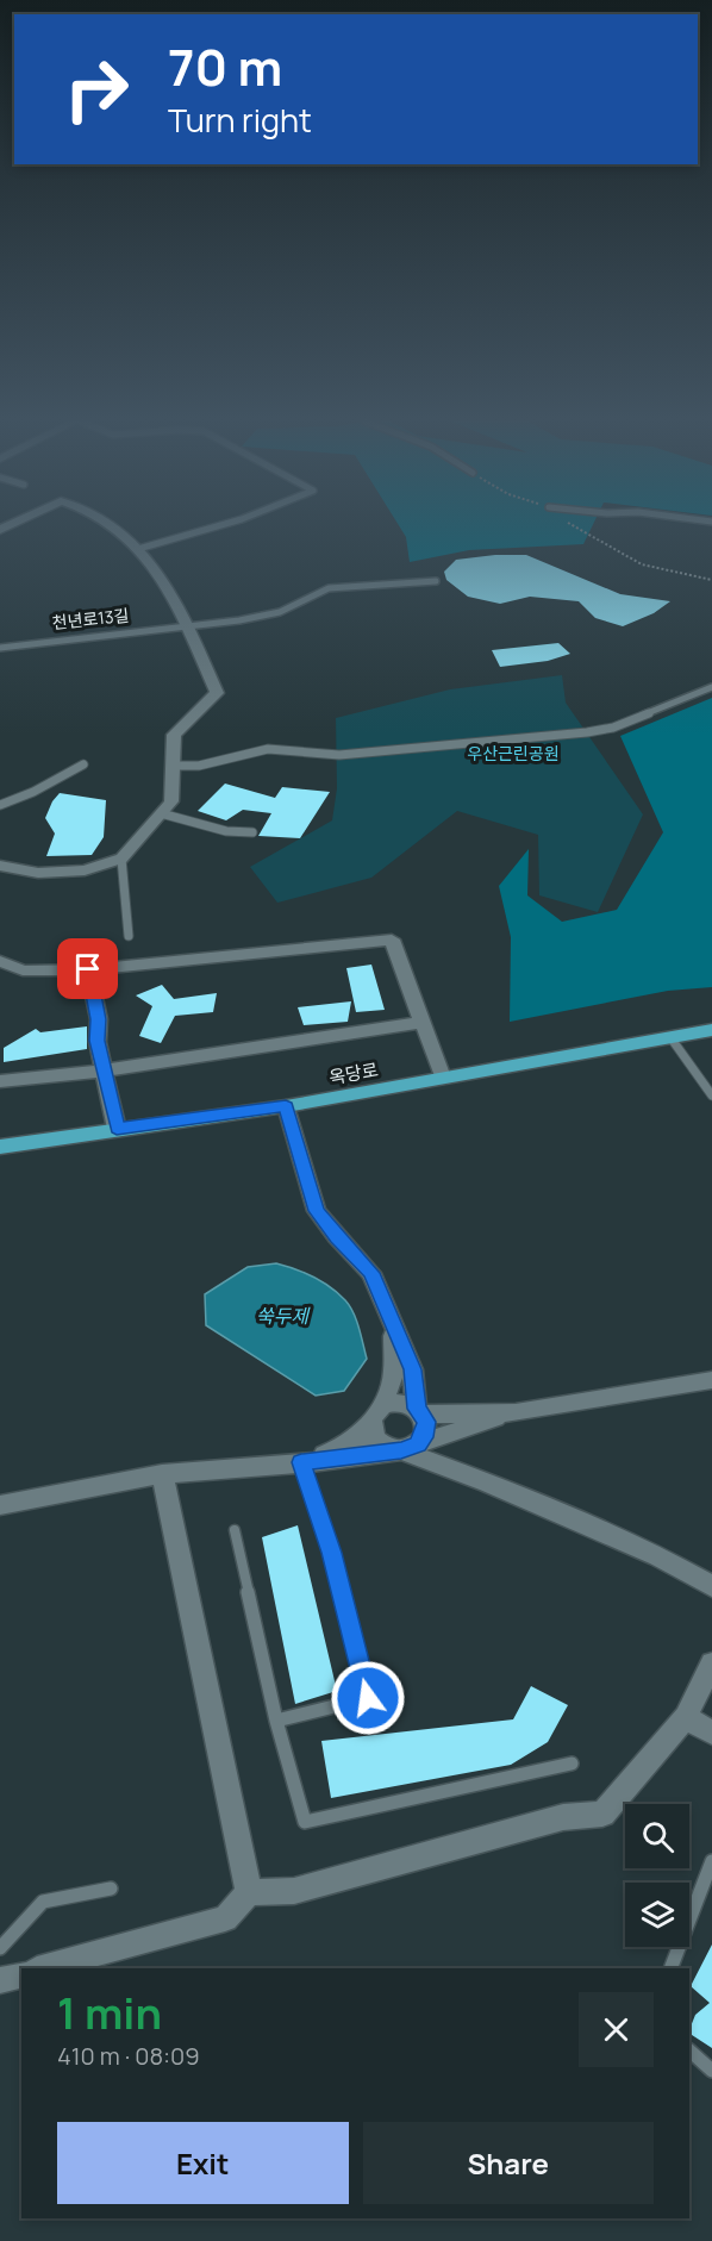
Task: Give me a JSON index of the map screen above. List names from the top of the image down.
{
  "streets": {
    "main road": ["옥당로"],
    "lane": ["천년로13길"]
  },
  "water": ["쑥두제"],
  "parks": ["우산근린공원"],
  "page": {
    "turn": ["70 m", "Turn right"],
    "heading": ["1 min", "410 m · 08:09"],
    "buttons": ["Exit", "Share"]
  }
}
